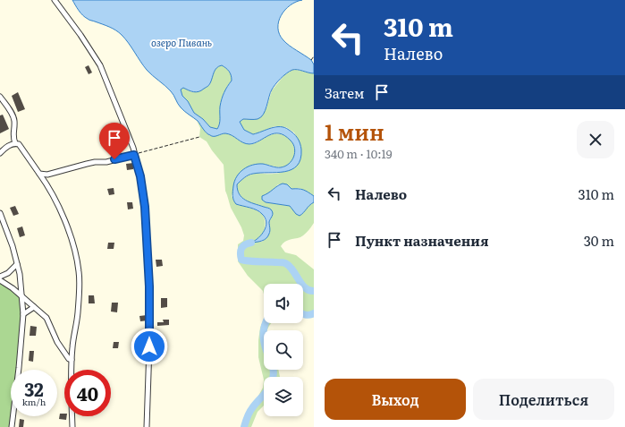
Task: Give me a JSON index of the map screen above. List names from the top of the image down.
{
  "water": ["озеро Пивань"],
  "page": {
    "turn": ["310 m", "Налево"],
    "then": "Затем",
    "heading": ["1 мин", "340 m · 10:19"],
    "list": [
      {
        "name": "Налево",
        "value": "310 m"
      },
      {
        "name": "Пункт назначения",
        "value": "30 m"
      }
    ],
    "speed": "32 km/h",
    "limit": "40",
    "buttons": ["Выход", "Поделиться"]
  }
}
